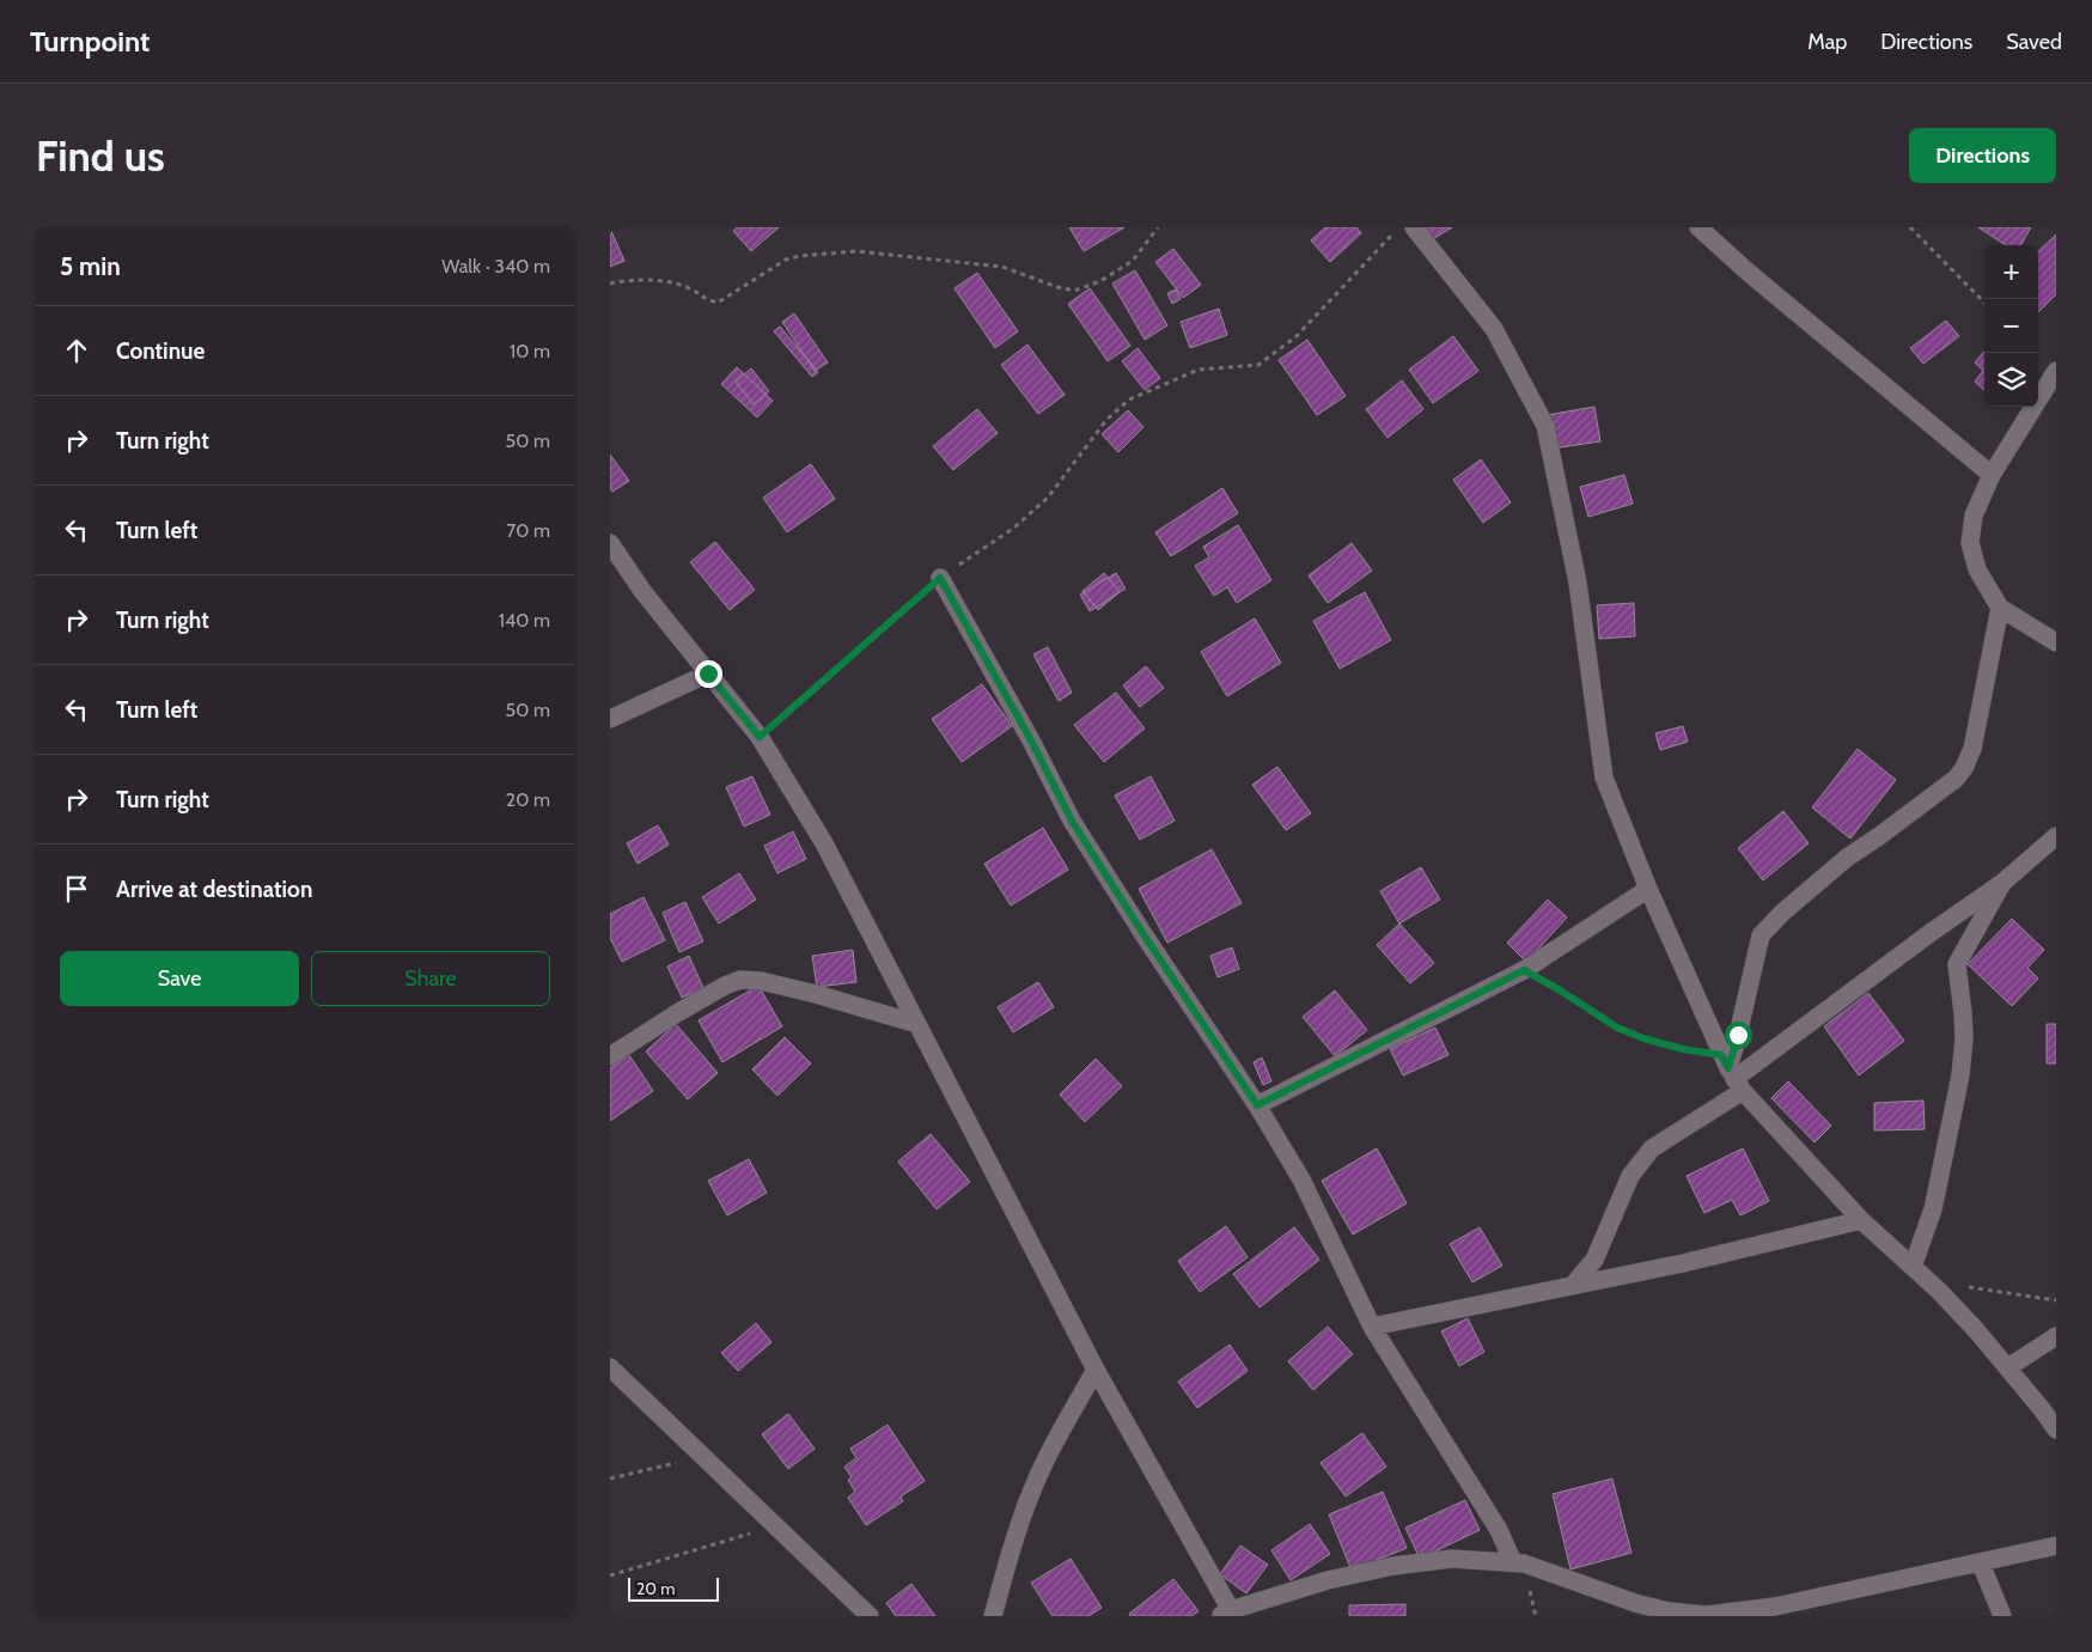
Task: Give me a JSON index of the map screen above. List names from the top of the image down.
{
  "scale_bar": "20 m",
  "page": {
    "header": "Turnpoint",
    "nav": ["Map", "Directions", "Saved"],
    "buttons": [
      "Directions",
      ["Save", "Share"]
    ],
    "title": "Find us",
    "heading": ["5 min", "Walk · 340 m"],
    "map_buttons": ["+", "−"],
    "list": [
      ["Continue", "10 m"],
      ["Turn right", "50 m"],
      ["Turn left", "70 m"],
      ["Turn right", "140 m"],
      ["Turn left", "50 m"],
      ["Turn right", "20 m"],
      "Arrive at destination"
    ],
    "scale": "20 m"
  }
}
